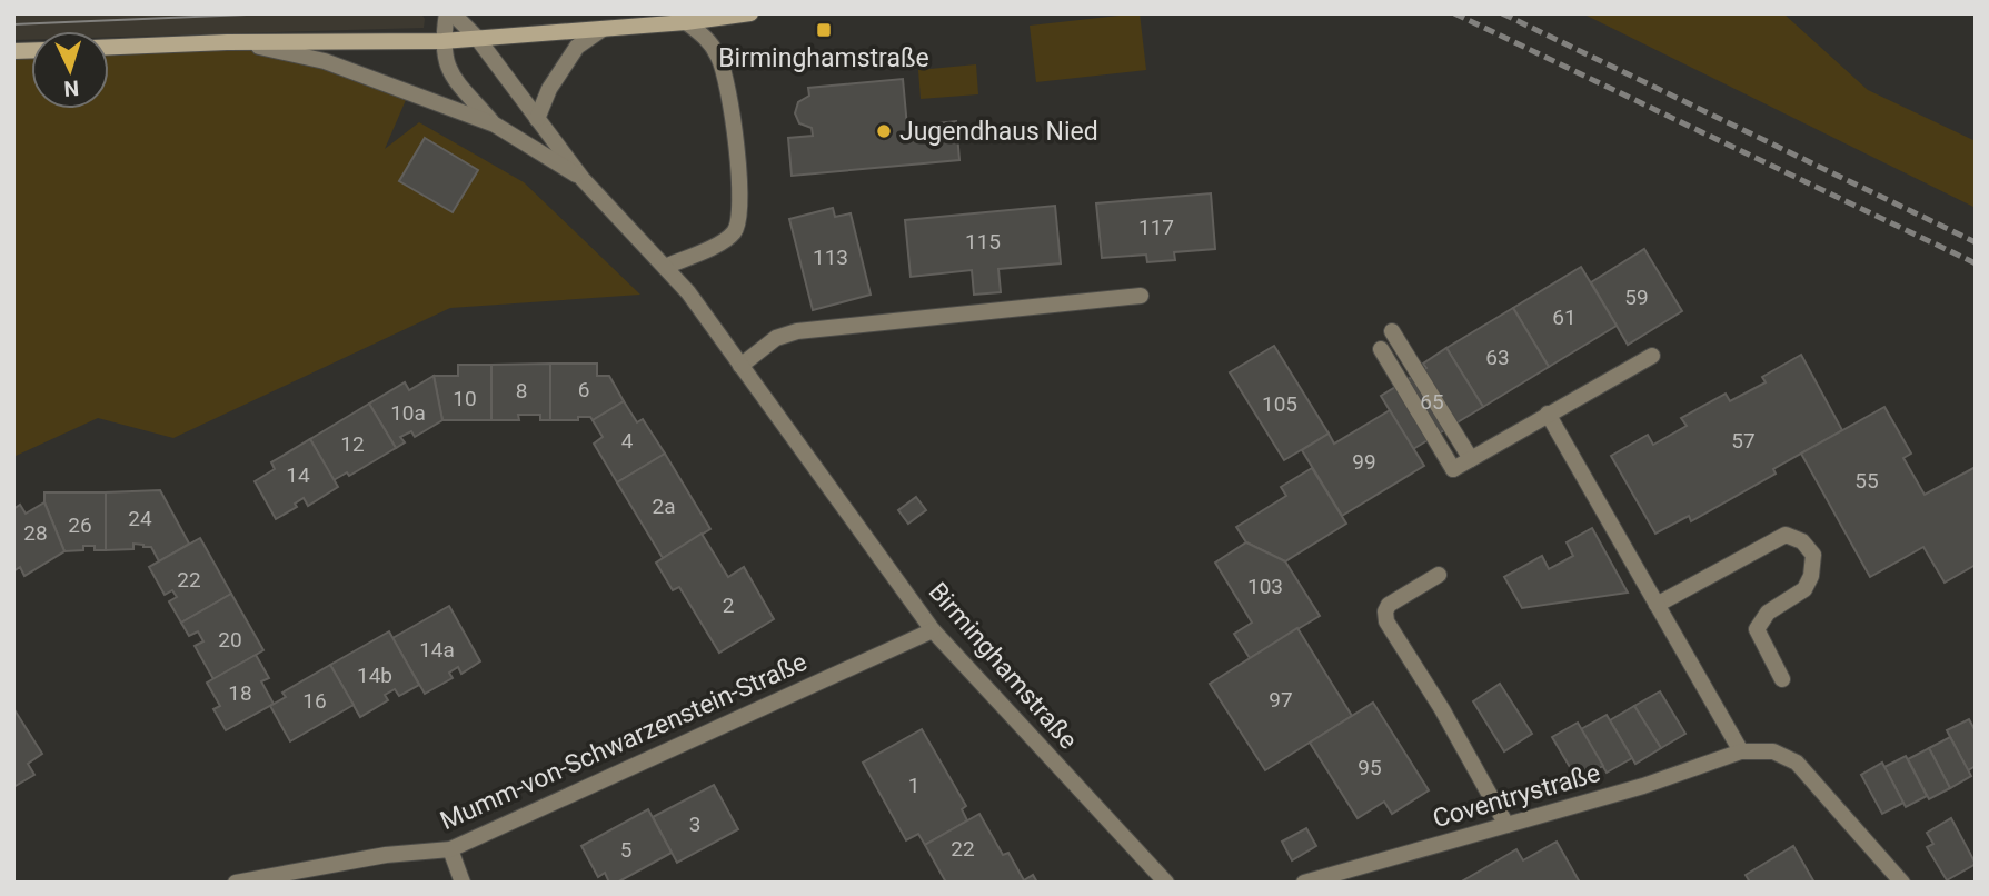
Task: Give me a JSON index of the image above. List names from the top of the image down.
{
  "streets": {
    "street": ["Birminghamstraße", "Mumm-von-Schwarzenstein-Straße", "Coventrystraße"]
  },
  "crossings": [
    ["Birminghamstraße", "Mumm-von-Schwarzenstein-Straße"]
  ],
  "places": {
    "transit": ["Birminghamstraße"],
    "other": ["Jugendhaus Nied"]
  },
  "house_numbers": [
    "117",
    "115",
    "113",
    "59",
    "61",
    "63",
    "6",
    "8",
    "10",
    "65",
    "105",
    "10a",
    "4",
    "57",
    "12",
    "99",
    "14",
    "55",
    "2a",
    "24",
    "26",
    "28",
    "22",
    "103",
    "2",
    "20",
    "14a",
    "14b",
    "18",
    "97",
    "16",
    "95",
    "1",
    "3",
    "22",
    "5"
  ],
  "north": "bottom"
}
